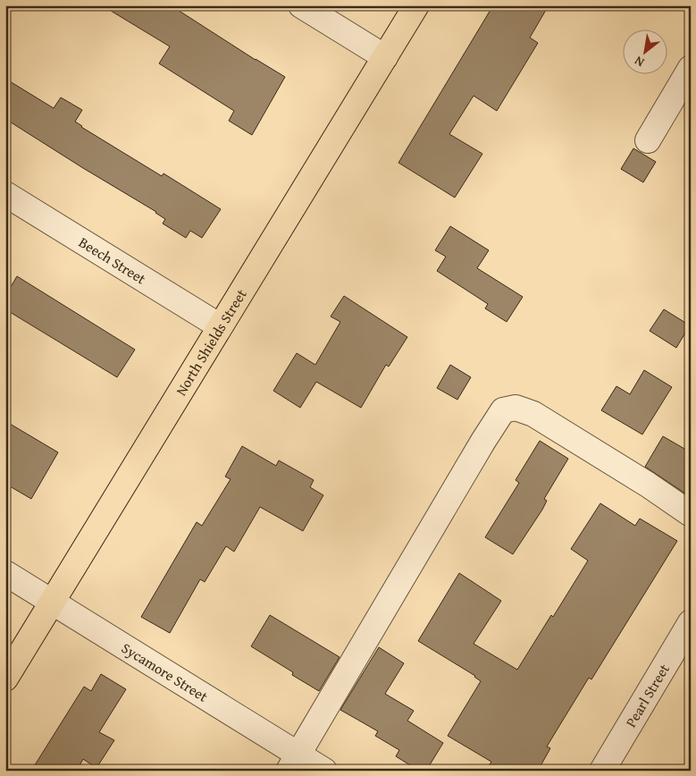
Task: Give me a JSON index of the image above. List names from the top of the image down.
{
  "streets": {
    "main road": ["North Shields Street"],
    "street": ["Beech Street", "Sycamore Street", "Pearl Street"]
  },
  "crossings": [
    ["Beech Street", "North Shields Street"],
    ["North Shields Street", "Sycamore Street"]
  ],
  "north": "bottom left"
}
